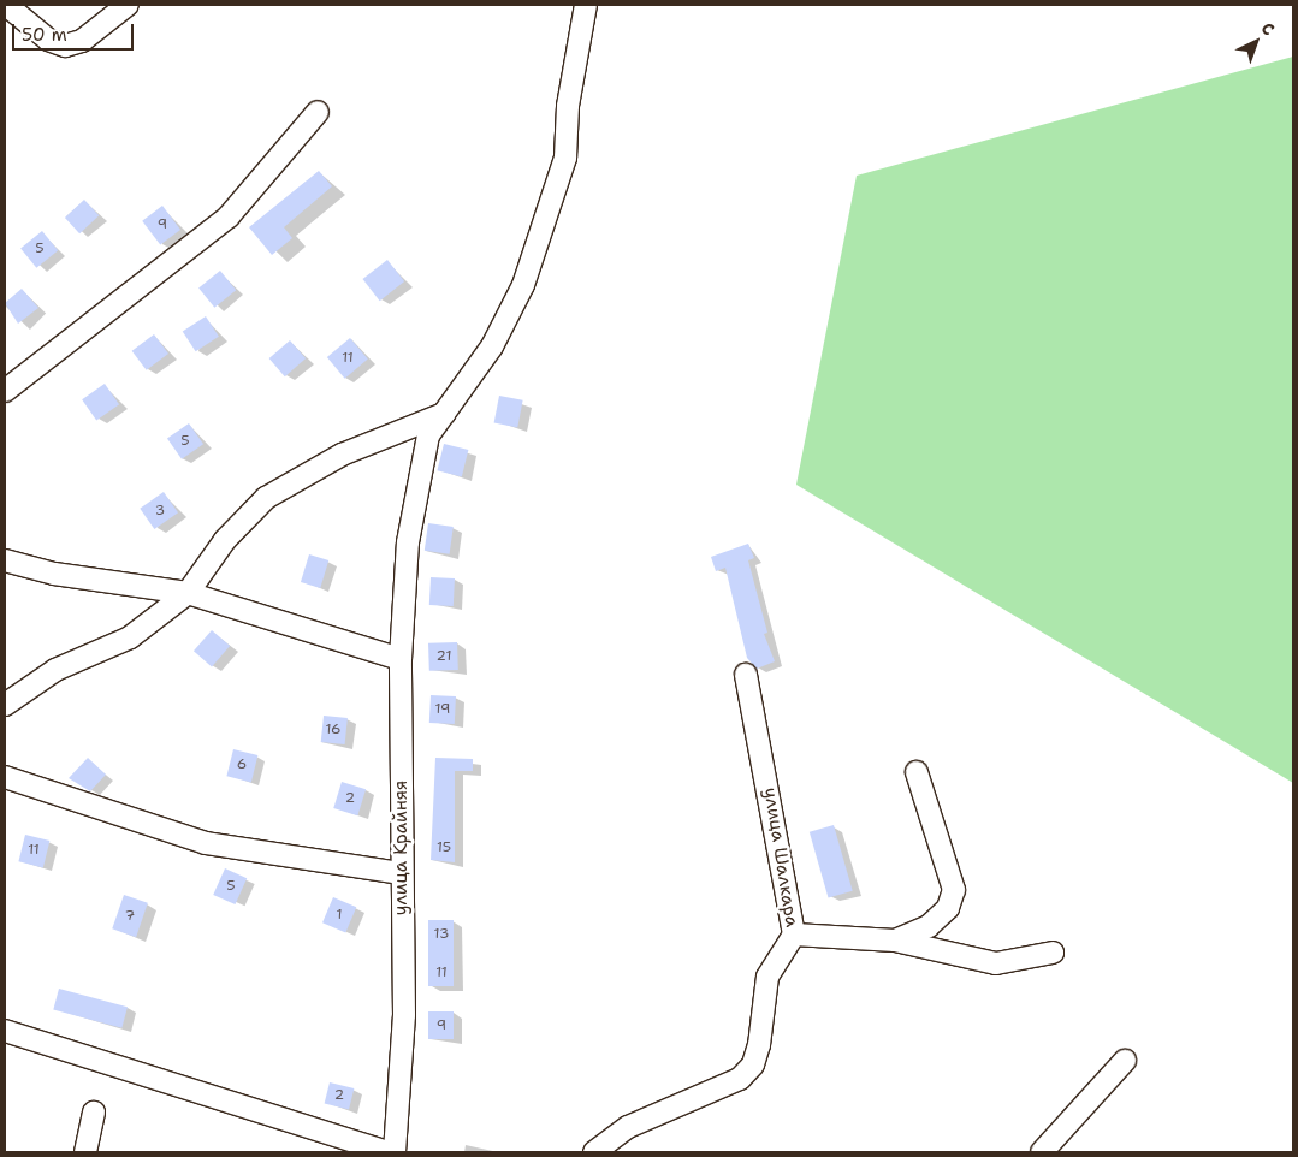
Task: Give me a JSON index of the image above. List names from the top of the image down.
{
  "streets": {
    "street": ["улица Крайняя", "улица Шалкара"]
  },
  "house_numbers": [
    "9",
    "5",
    "11",
    "5",
    "3",
    "21",
    "19",
    "16",
    "6",
    "2",
    "15",
    "11",
    "5",
    "1",
    "7",
    "13",
    "11",
    "9",
    "2"
  ],
  "scale_bar": "50 m",
  "north": "top right"
}
